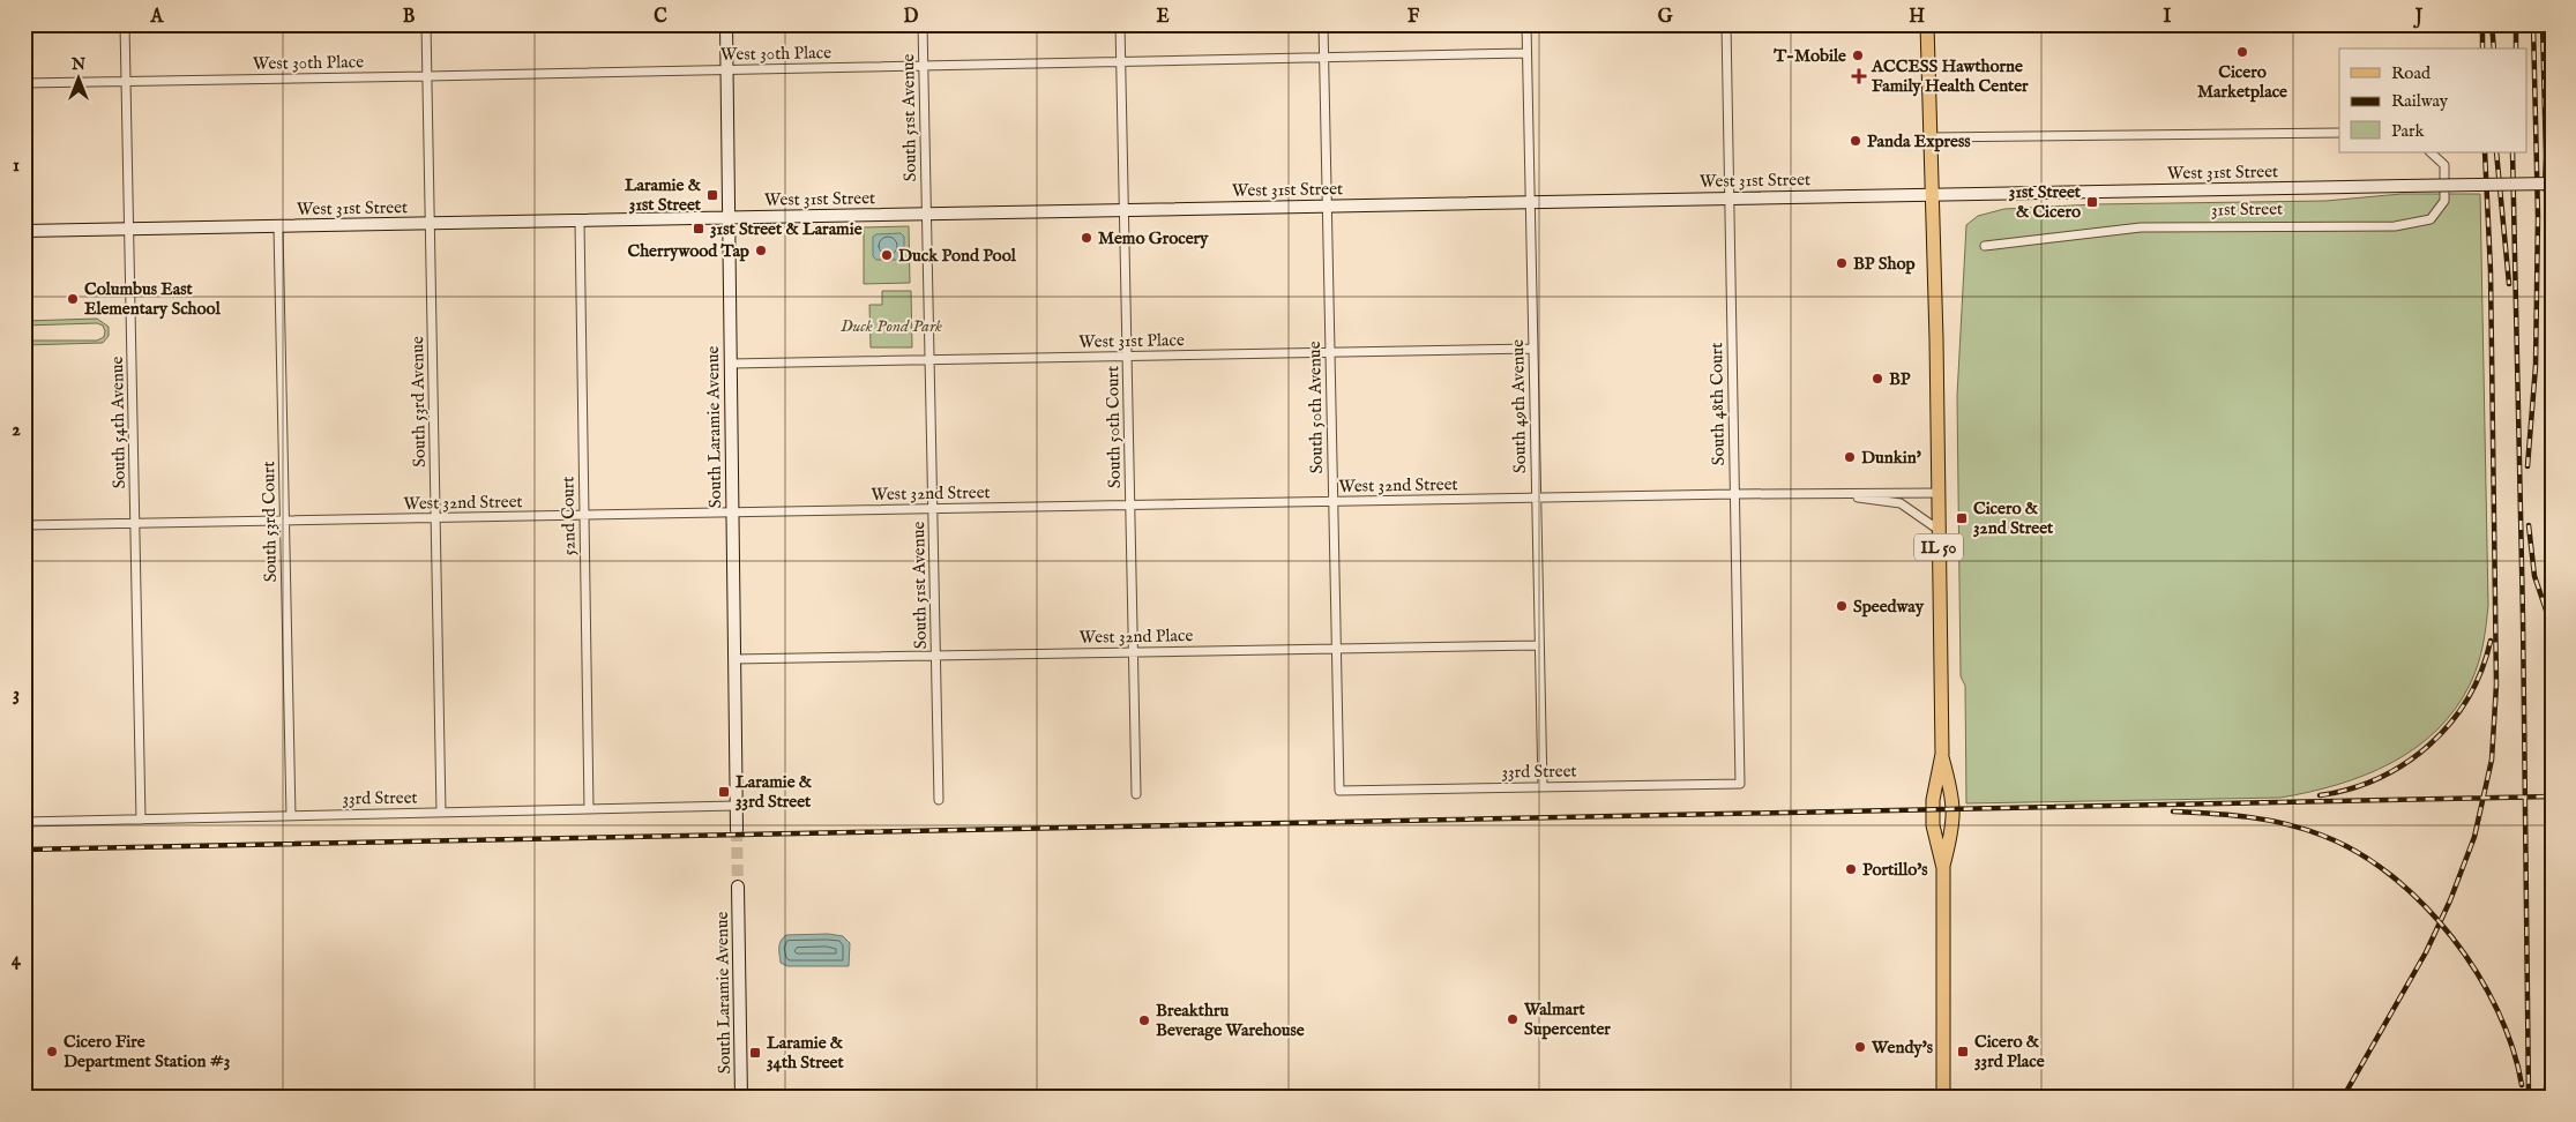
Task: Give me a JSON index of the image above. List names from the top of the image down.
{
  "streets": {
    "main road": ["West 31st Street", "South Laramie Avenue", "IL 50"],
    "street": [
      "West 30th Place",
      "South 51st Avenue",
      "31st Street",
      "West 31st Place",
      "South 53rd Avenue",
      "South 48th Court",
      "South 49th Avenue",
      "South 50th Avenue",
      "South 54th Avenue",
      "South 50th Court",
      "West 32nd Street",
      "52nd Court",
      "South 53rd Court",
      "West 32nd Place",
      "33rd Street"
    ]
  },
  "crossings": [
    ["West 30th Place", "South 51st Avenue"],
    ["West 30th Place", "South 53rd Avenue"],
    ["West 30th Place", "South 49th Avenue"],
    ["West 30th Place", "South 50th Avenue"],
    ["West 30th Place", "South 54th Avenue"],
    ["West 30th Place", "South Laramie Avenue"],
    ["West 30th Place", "South 50th Court"],
    ["South 51st Avenue", "West 31st Street"],
    ["South 51st Avenue", "West 31st Place"],
    ["South 51st Avenue", "West 32nd Street"],
    ["South 51st Avenue", "West 32nd Place"],
    ["West 31st Street", "South 53rd Avenue"],
    ["West 31st Street", "South 48th Court"],
    ["West 31st Street", "South 49th Avenue"],
    ["West 31st Street", "South 50th Avenue"],
    ["West 31st Street", "South 54th Avenue"],
    ["West 31st Street", "South Laramie Avenue"],
    ["West 31st Street", "South 50th Court"],
    ["West 31st Street", "52nd Court"],
    ["West 31st Street", "South 53rd Court"],
    ["West 31st Street", "IL 50"],
    ["West 31st Place", "South 49th Avenue"],
    ["West 31st Place", "South 50th Avenue"],
    ["West 31st Place", "South Laramie Avenue"],
    ["West 31st Place", "South 50th Court"],
    ["South 53rd Avenue", "West 32nd Street"],
    ["South 53rd Avenue", "33rd Street"],
    ["South 48th Court", "West 32nd Street"],
    ["South 48th Court", "33rd Street"],
    ["South 49th Avenue", "West 32nd Street"],
    ["South 49th Avenue", "West 32nd Place"],
    ["South 49th Avenue", "33rd Street"],
    ["South 50th Avenue", "West 32nd Street"],
    ["South 50th Avenue", "West 32nd Place"],
    ["South 50th Avenue", "33rd Street"],
    ["South 54th Avenue", "West 32nd Street"],
    ["South 54th Avenue", "33rd Street"],
    ["South Laramie Avenue", "West 32nd Street"],
    ["South Laramie Avenue", "West 32nd Place"],
    ["South Laramie Avenue", "33rd Street"],
    ["South 50th Court", "West 32nd Street"],
    ["South 50th Court", "West 32nd Place"],
    ["West 32nd Street", "52nd Court"],
    ["West 32nd Street", "South 53rd Court"],
    ["West 32nd Street", "IL 50"],
    ["52nd Court", "33rd Street"],
    ["South 53rd Court", "33rd Street"]
  ],
  "parks": ["Duck Pond Park"],
  "places": {
    "other": [
      "Cicero Marketplace",
      "T-Mobile",
      "Panda Express",
      "Memo Grocery",
      "Cherrywood Tap",
      "Duck Pond Pool",
      "BP Shop",
      "Columbus East Elementary School",
      "BP",
      "Dunkin'",
      "Speedway",
      "Portillo's",
      "Walmart Supercenter",
      "Breakthru Beverage Warehouse",
      "Wendy's",
      "Cicero Fire Department Station #3"
    ],
    "health": ["ACCESS Hawthorne Family Health Center"],
    "transit": [
      "Laramie & 31st Street",
      "31st Street & Cicero",
      "31st Street & Laramie",
      "Cicero & 32nd Street",
      "Laramie & 33rd Street",
      "Cicero & 33rd Place",
      "Laramie & 34th Street"
    ]
  },
  "legend": ["Road", "Railway", "Park"],
  "north": "top",
  "grid": {
    "columns": [
      "A",
      "B",
      "C",
      "D",
      "E",
      "F",
      "G",
      "H",
      "I",
      "J"
    ],
    "rows": [
      "1",
      "2",
      "3",
      "4"
    ]
  }
}
